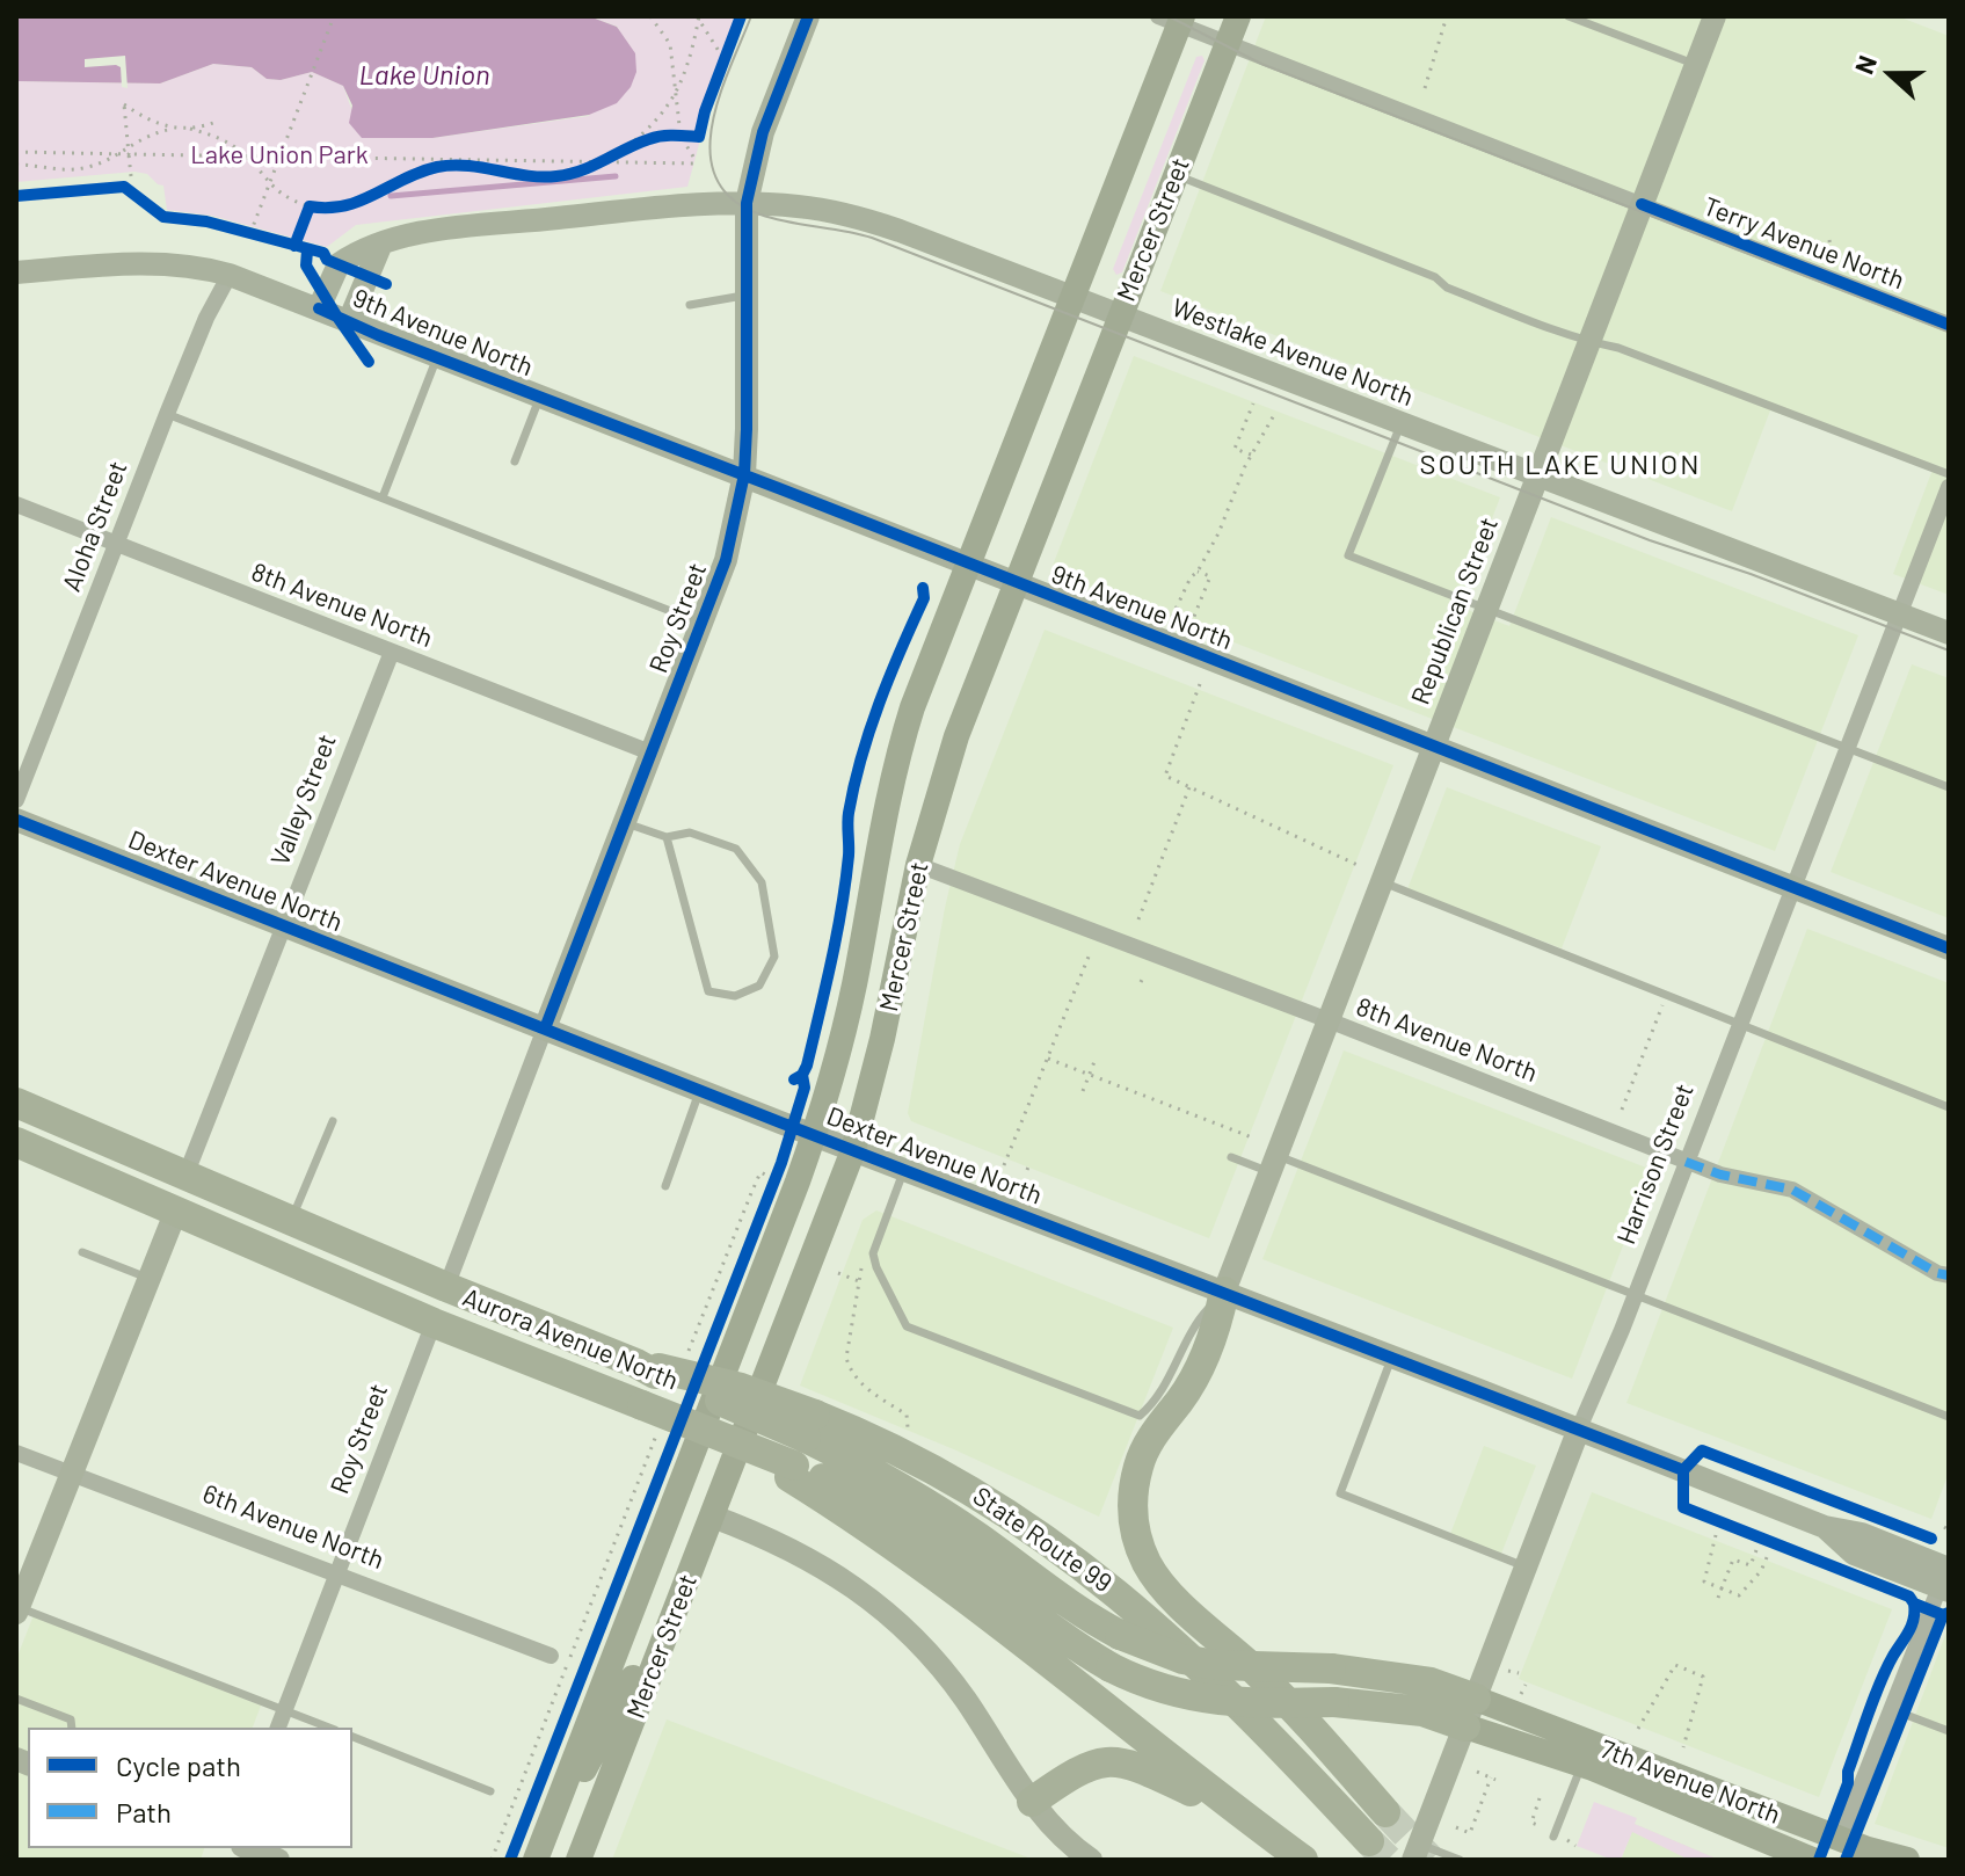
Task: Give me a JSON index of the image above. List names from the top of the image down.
{
  "streets": {
    "highway": ["Aurora Avenue North", "State Route 99"],
    "main road": [
      "Mercer Street",
      "9th Avenue North",
      "Westlake Avenue North",
      "Republican Street",
      "Roy Street",
      "Dexter Avenue North",
      "Harrison Street",
      "7th Avenue North"
    ],
    "street": [
      "Terry Avenue North",
      "Aloha Street",
      "8th Avenue North",
      "Valley Street",
      "6th Avenue North"
    ]
  },
  "crossings": [
    ["Mercer Street", "Terry Avenue North"],
    ["Mercer Street", "9th Avenue North"],
    ["Mercer Street", "Westlake Avenue North"],
    ["Mercer Street", "8th Avenue North"],
    ["Mercer Street", "Dexter Avenue North"],
    ["Terry Avenue North", "Republican Street"],
    ["9th Avenue North", "Westlake Avenue North"],
    ["9th Avenue North", "Republican Street"],
    ["9th Avenue North", "Roy Street"],
    ["9th Avenue North", "Harrison Street"],
    ["Westlake Avenue North", "Republican Street"],
    ["Westlake Avenue North", "Roy Street"],
    ["Westlake Avenue North", "Harrison Street"],
    ["Aloha Street", "8th Avenue North"],
    ["8th Avenue North", "Republican Street"],
    ["8th Avenue North", "Roy Street"],
    ["8th Avenue North", "Valley Street"],
    ["8th Avenue North", "Harrison Street"],
    ["Republican Street", "Dexter Avenue North"],
    ["Roy Street", "Dexter Avenue North"],
    ["Roy Street", "Aurora Avenue North"],
    ["Roy Street", "6th Avenue North"],
    ["Valley Street", "Dexter Avenue North"],
    ["Valley Street", "Aurora Avenue North"],
    ["Dexter Avenue North", "Harrison Street"],
    ["Harrison Street", "Aurora Avenue North"],
    ["Harrison Street", "7th Avenue North"],
    ["Aurora Avenue North", "State Route 99"],
    ["Aurora Avenue North", "7th Avenue North"]
  ],
  "districts": ["SOUTH LAKE UNION"],
  "water": ["Lake Union"],
  "parks": ["Lake Union Park"],
  "legend": ["Cycle path", "Path"],
  "north": "left"
}
